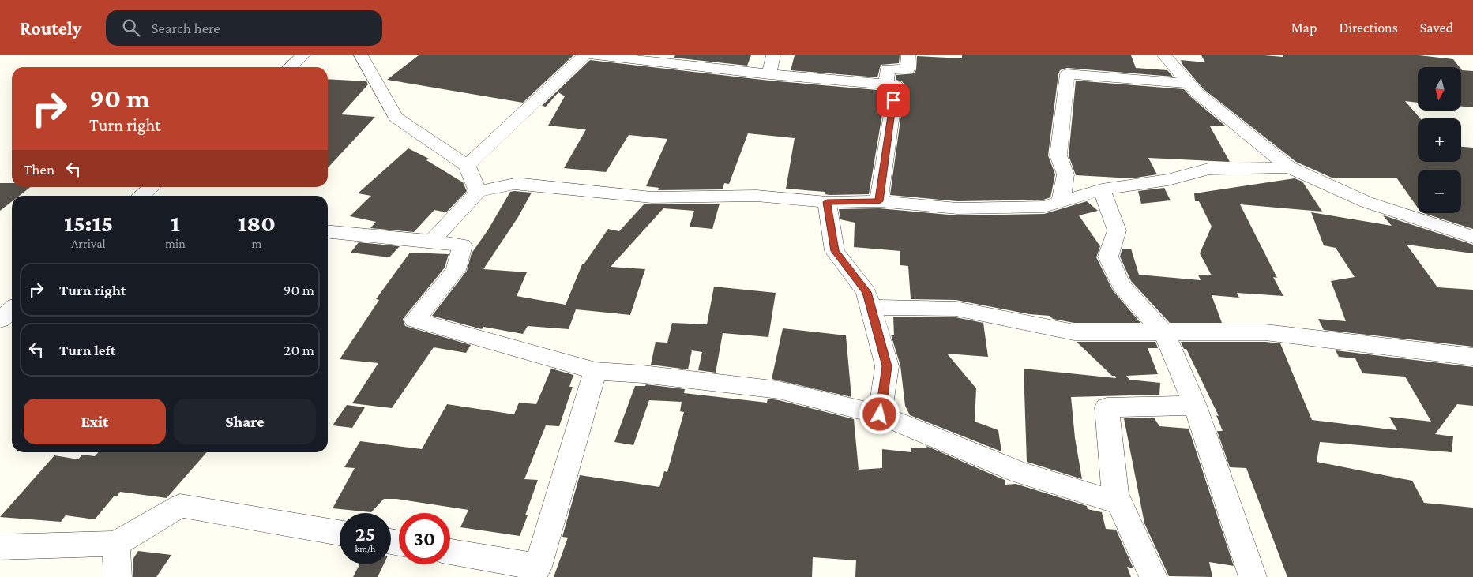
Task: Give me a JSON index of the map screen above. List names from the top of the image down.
{
  "north": "bottom",
  "page": {
    "header": "Routely",
    "search": "Search here",
    "nav": ["Map", "Directions", "Saved"],
    "map_buttons": ["+", "−"],
    "turn": ["90 m", "Turn right"],
    "then": "Then",
    "eta": [
      "15:15",
      "Arrival",
      "1",
      "min",
      "180",
      "m"
    ],
    "list": [
      {
        "name": "Turn right",
        "value": "90 m"
      },
      {
        "name": "Turn left",
        "value": "20 m"
      }
    ],
    "buttons": ["Exit", "Share"],
    "speed": "25 km/h",
    "limit": "30"
  }
}
